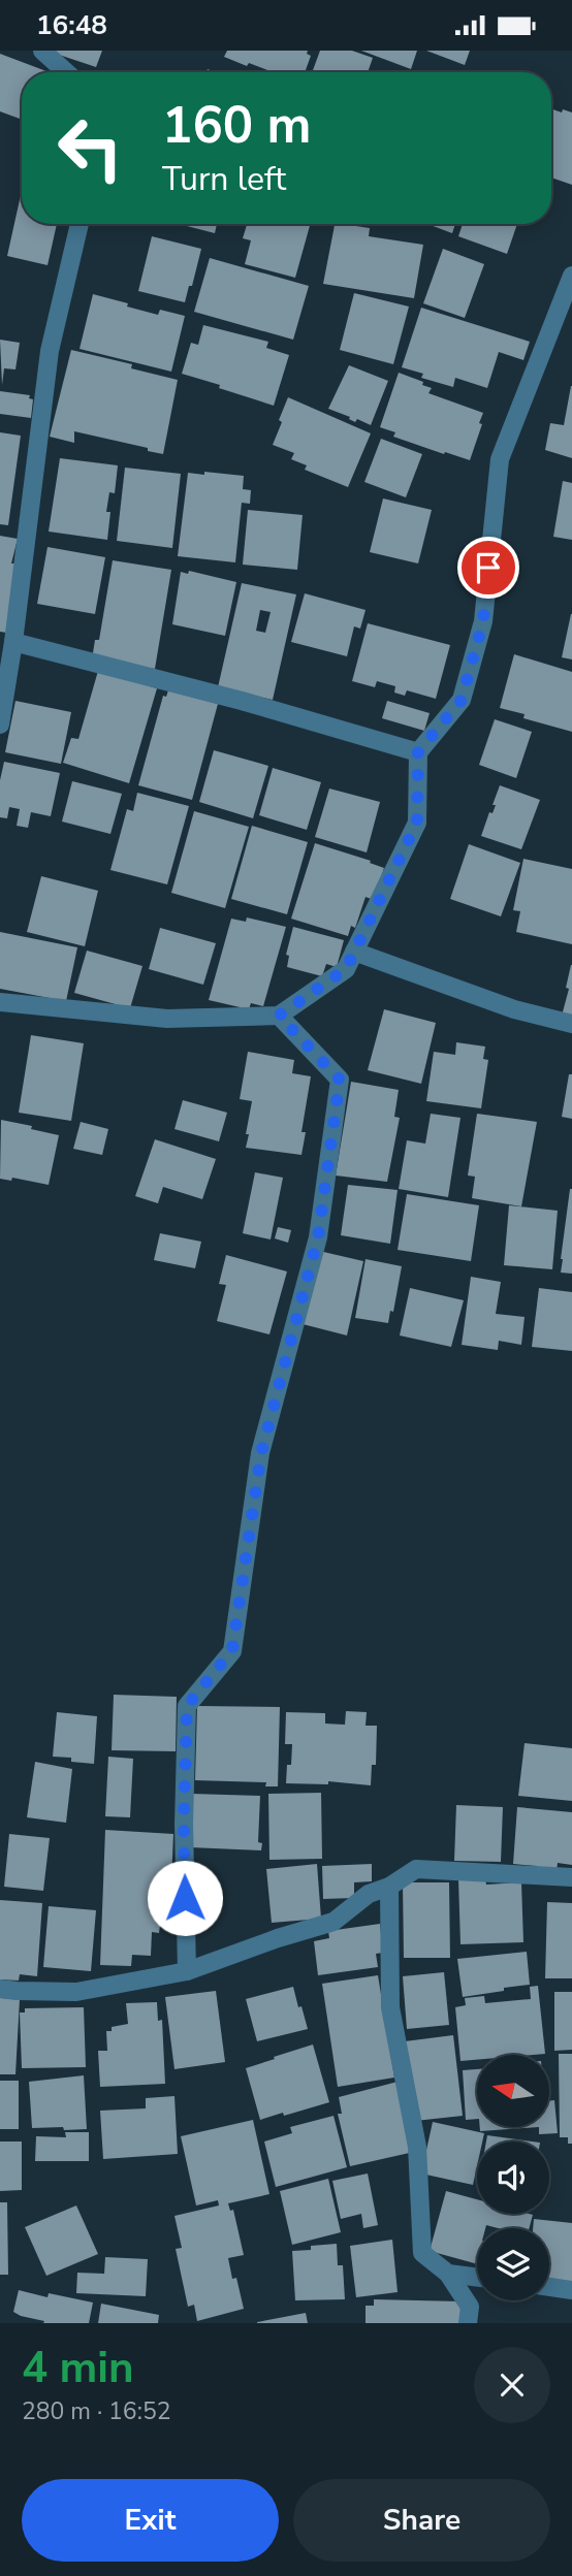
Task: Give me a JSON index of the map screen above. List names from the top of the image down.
{
  "north": "left",
  "page": {
    "status": "16:48",
    "turn": ["160 m", "Turn left"],
    "heading": ["4 min", "280 m · 16:52"],
    "buttons": ["Exit", "Share"]
  }
}
